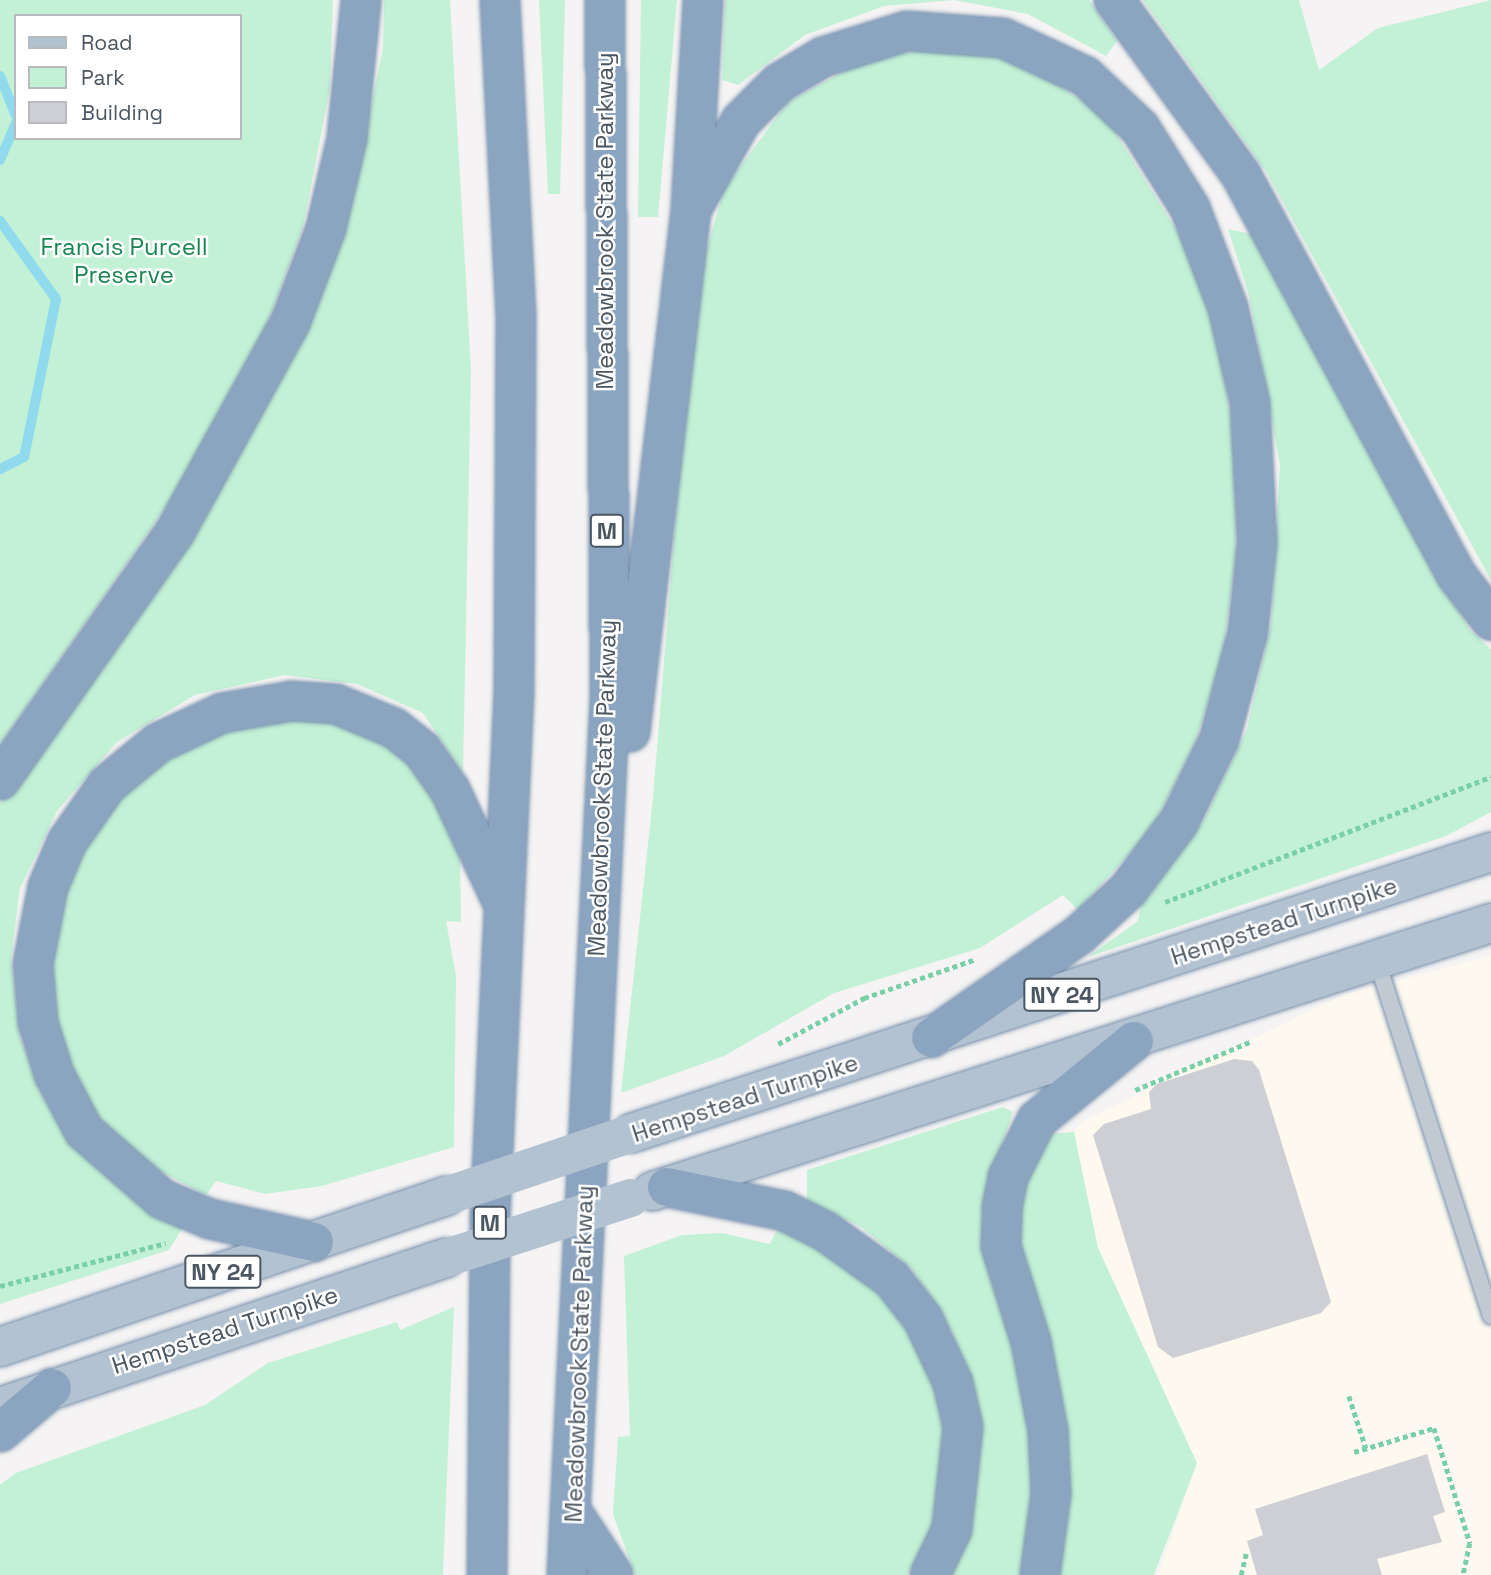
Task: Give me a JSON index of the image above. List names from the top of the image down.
{
  "streets": {
    "highway": ["Meadowbrook State Parkway", "M"],
    "main road": ["Hempstead Turnpike", "NY 24"]
  },
  "parks": ["Francis Purcell Preserve"],
  "legend": ["Road", "Park", "Building"]
}
